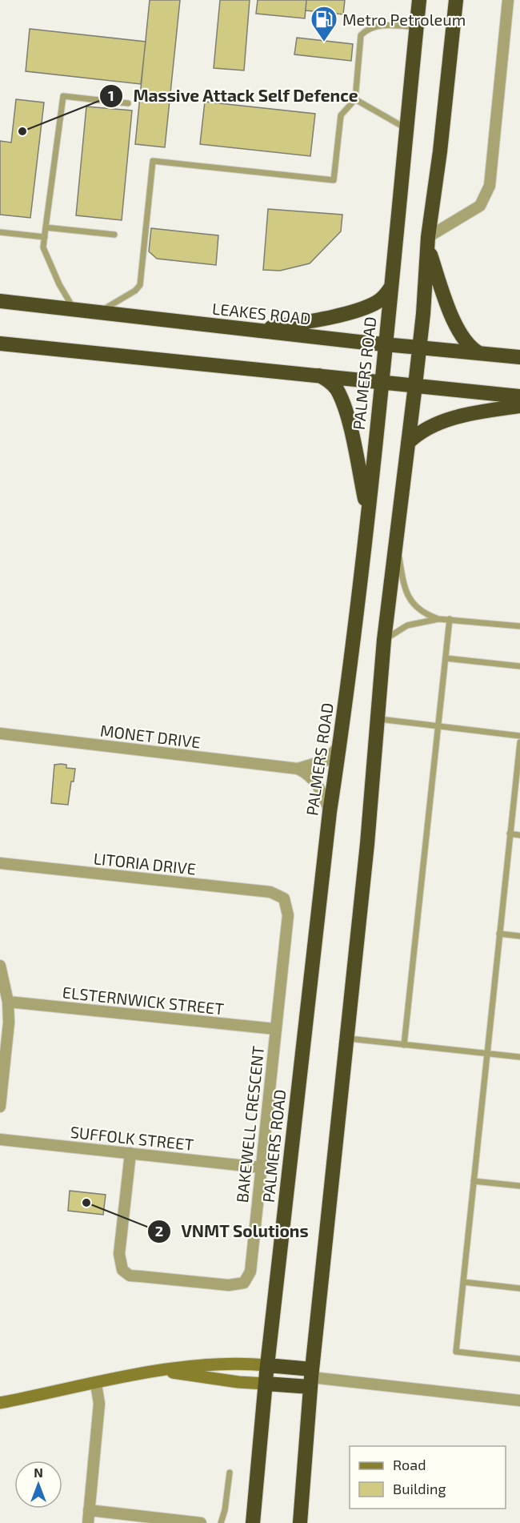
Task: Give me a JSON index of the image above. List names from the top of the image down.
{
  "streets": {
    "highway": ["LEAKES ROAD", "PALMERS ROAD"],
    "street": [
      "MONET DRIVE",
      "LITORIA DRIVE",
      "ELSTERNWICK STREET",
      "BAKEWELL CRESCENT",
      "SUFFOLK STREET"
    ]
  },
  "crossings": [
    ["LEAKES ROAD", "PALMERS ROAD"],
    ["PALMERS ROAD", "MONET DRIVE"],
    ["LITORIA DRIVE", "BAKEWELL CRESCENT"],
    ["ELSTERNWICK STREET", "BAKEWELL CRESCENT"],
    ["BAKEWELL CRESCENT", "SUFFOLK STREET"]
  ],
  "places": {
    "fuel station": ["Metro Petroleum"],
    "other": ["Massive Attack Self Defence", "VNMT Solutions"]
  },
  "legend": ["Road", "Building"],
  "north": "top"
}
